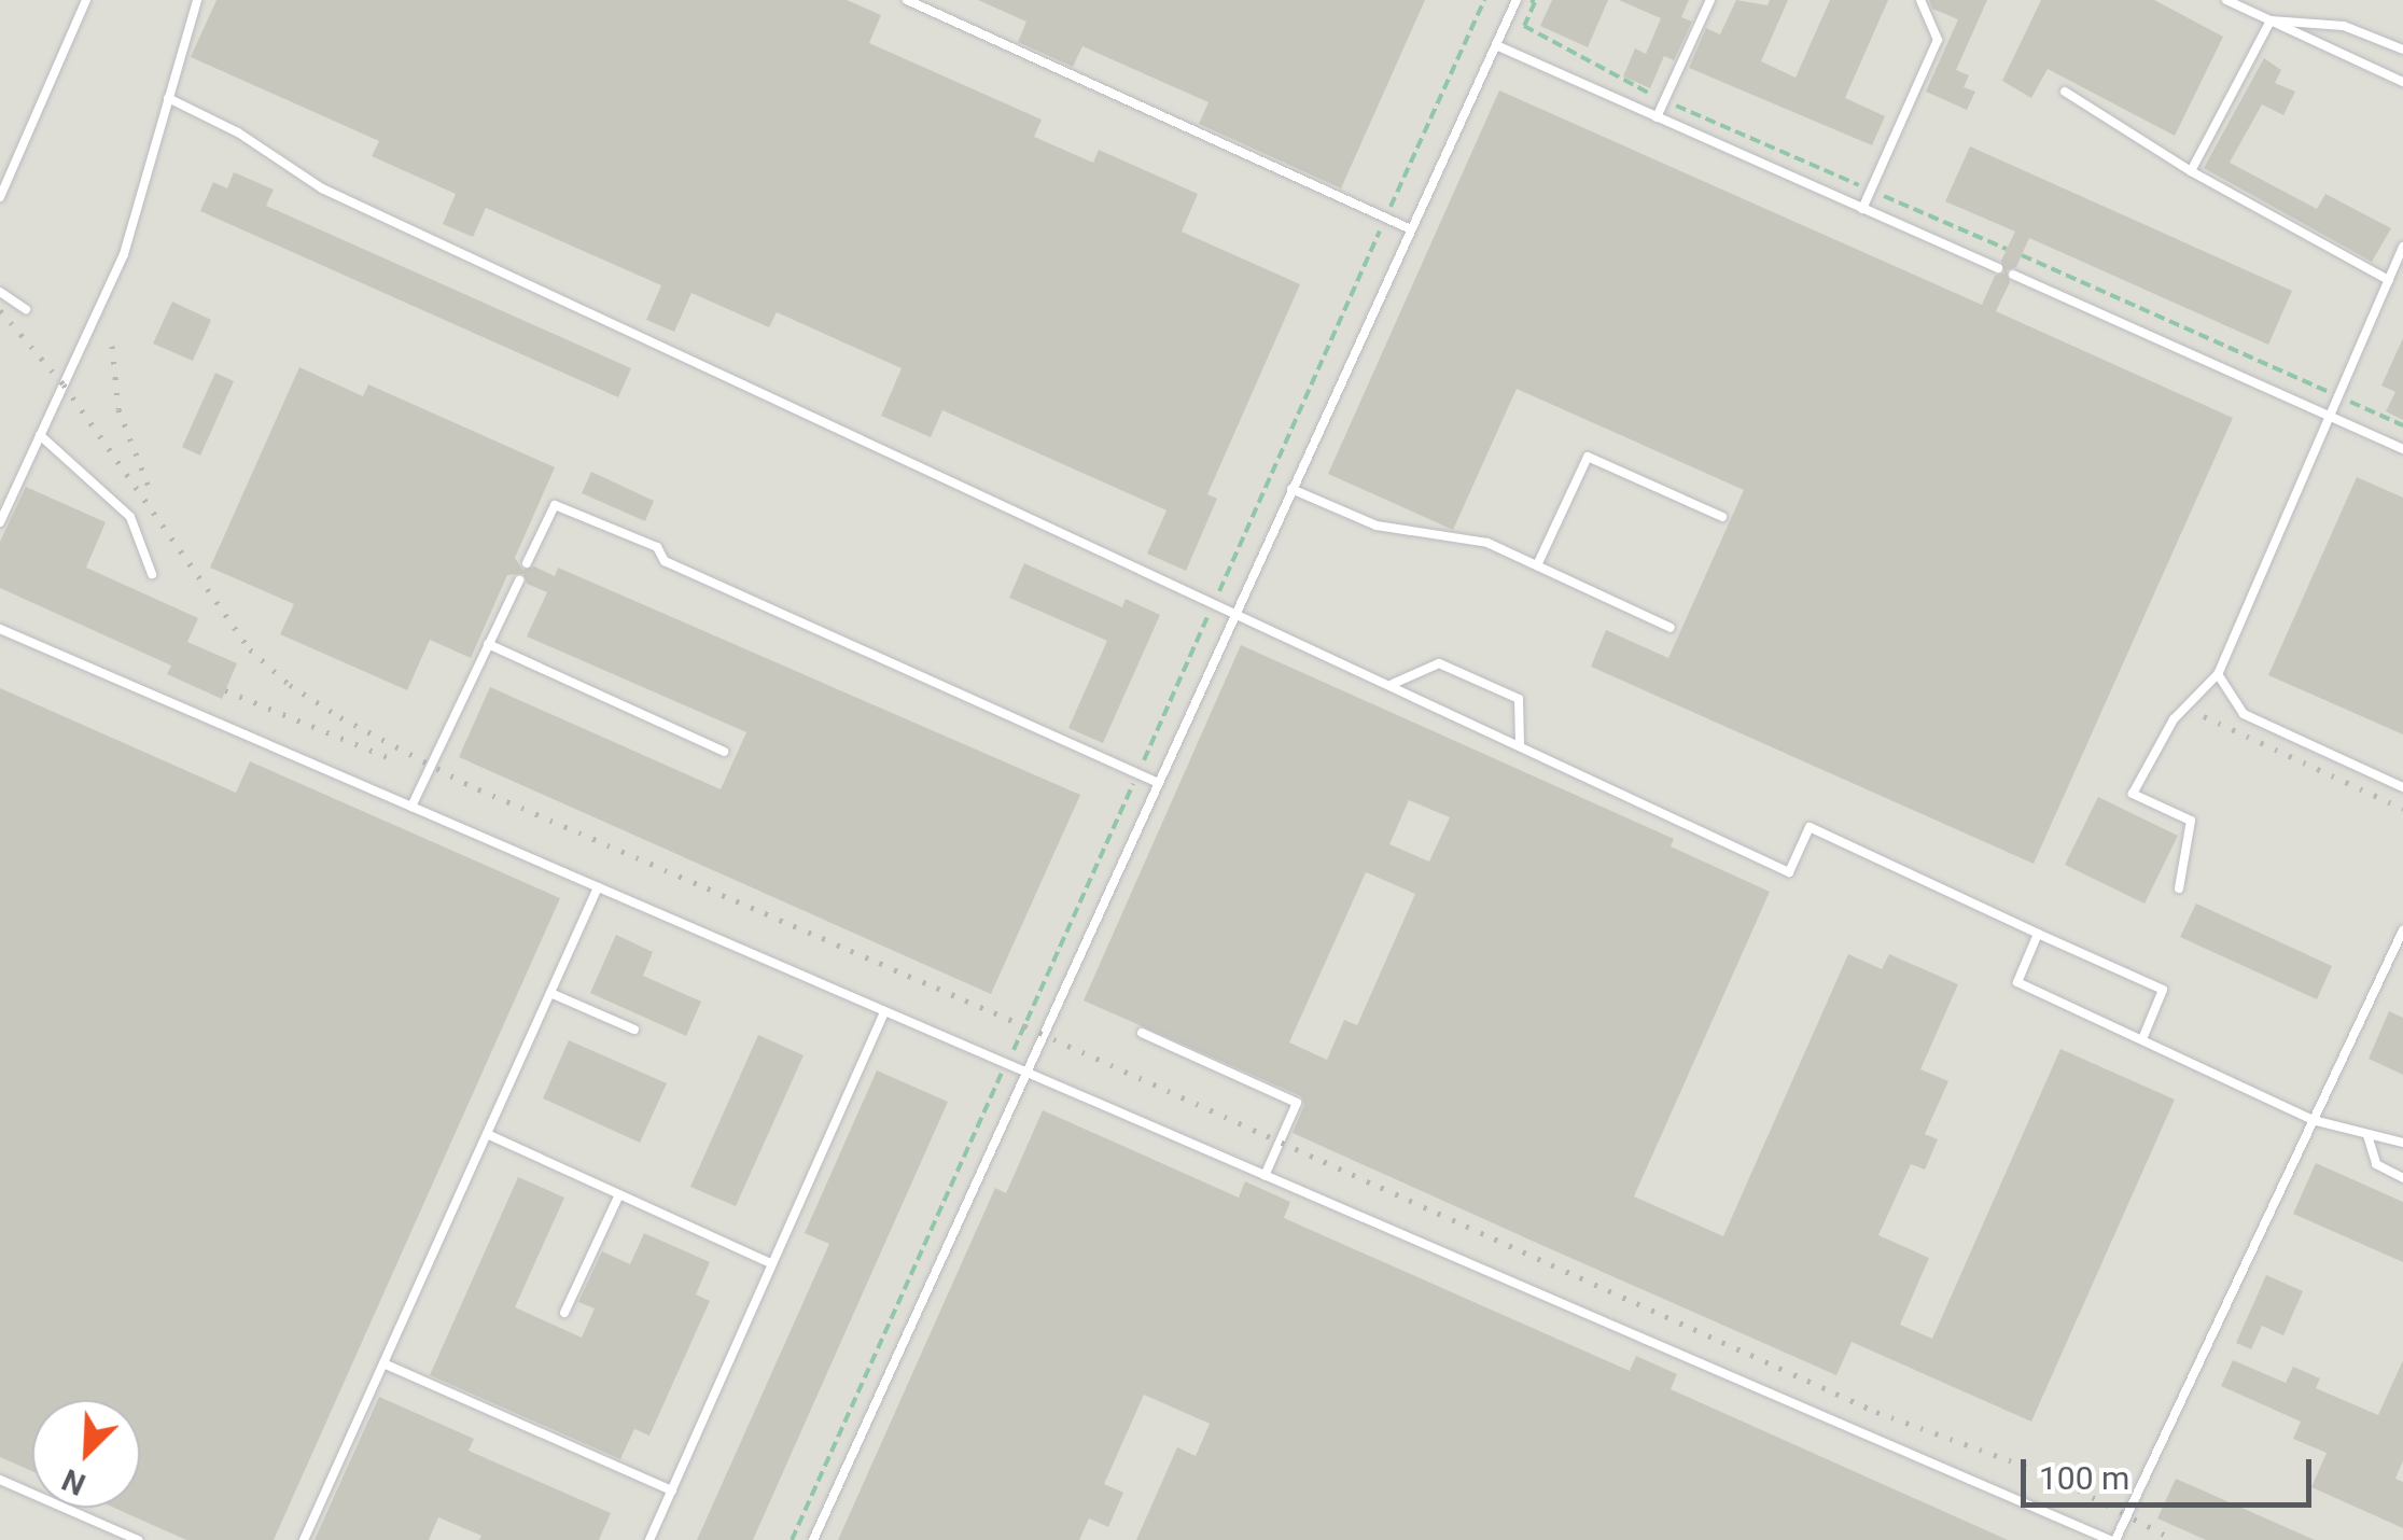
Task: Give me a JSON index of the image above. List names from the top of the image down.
{
  "scale_bar": "100 m",
  "north": "bottom left"
}
